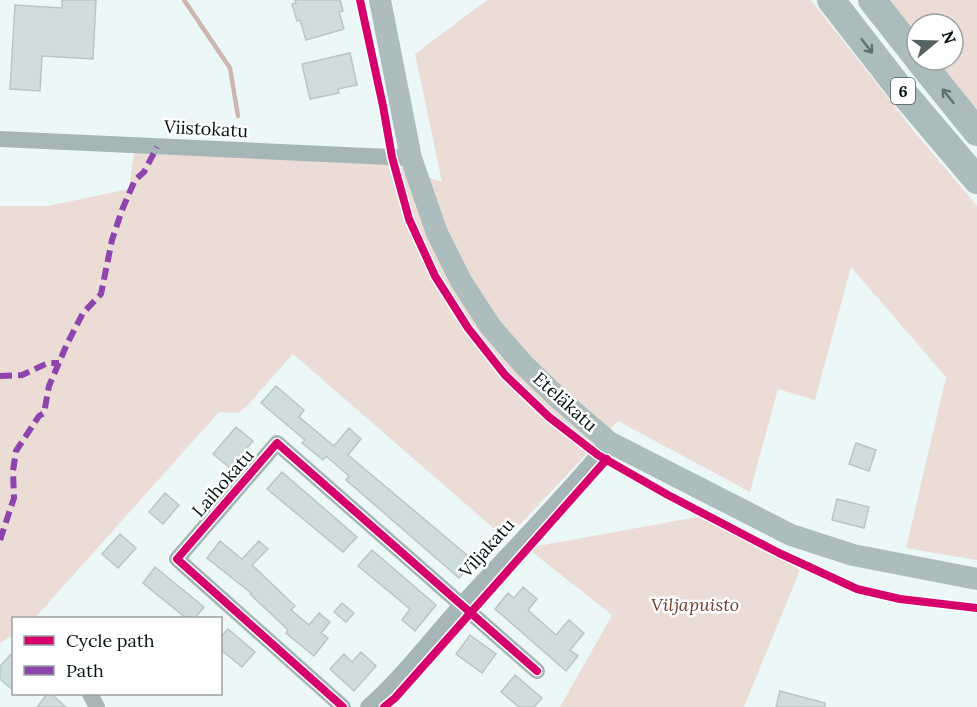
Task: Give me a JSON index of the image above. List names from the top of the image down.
{
  "streets": {
    "highway": ["6"],
    "main road": ["Eteläkatu"],
    "street": ["Viistokatu", "Laihokatu", "Viljakatu"]
  },
  "crossings": [
    ["Viistokatu", "Eteläkatu"],
    ["Eteläkatu", "Viljakatu"],
    ["Laihokatu", "Viljakatu"]
  ],
  "parks": ["Viljapuisto"],
  "legend": ["Cycle path", "Path"],
  "north": "right"
}
